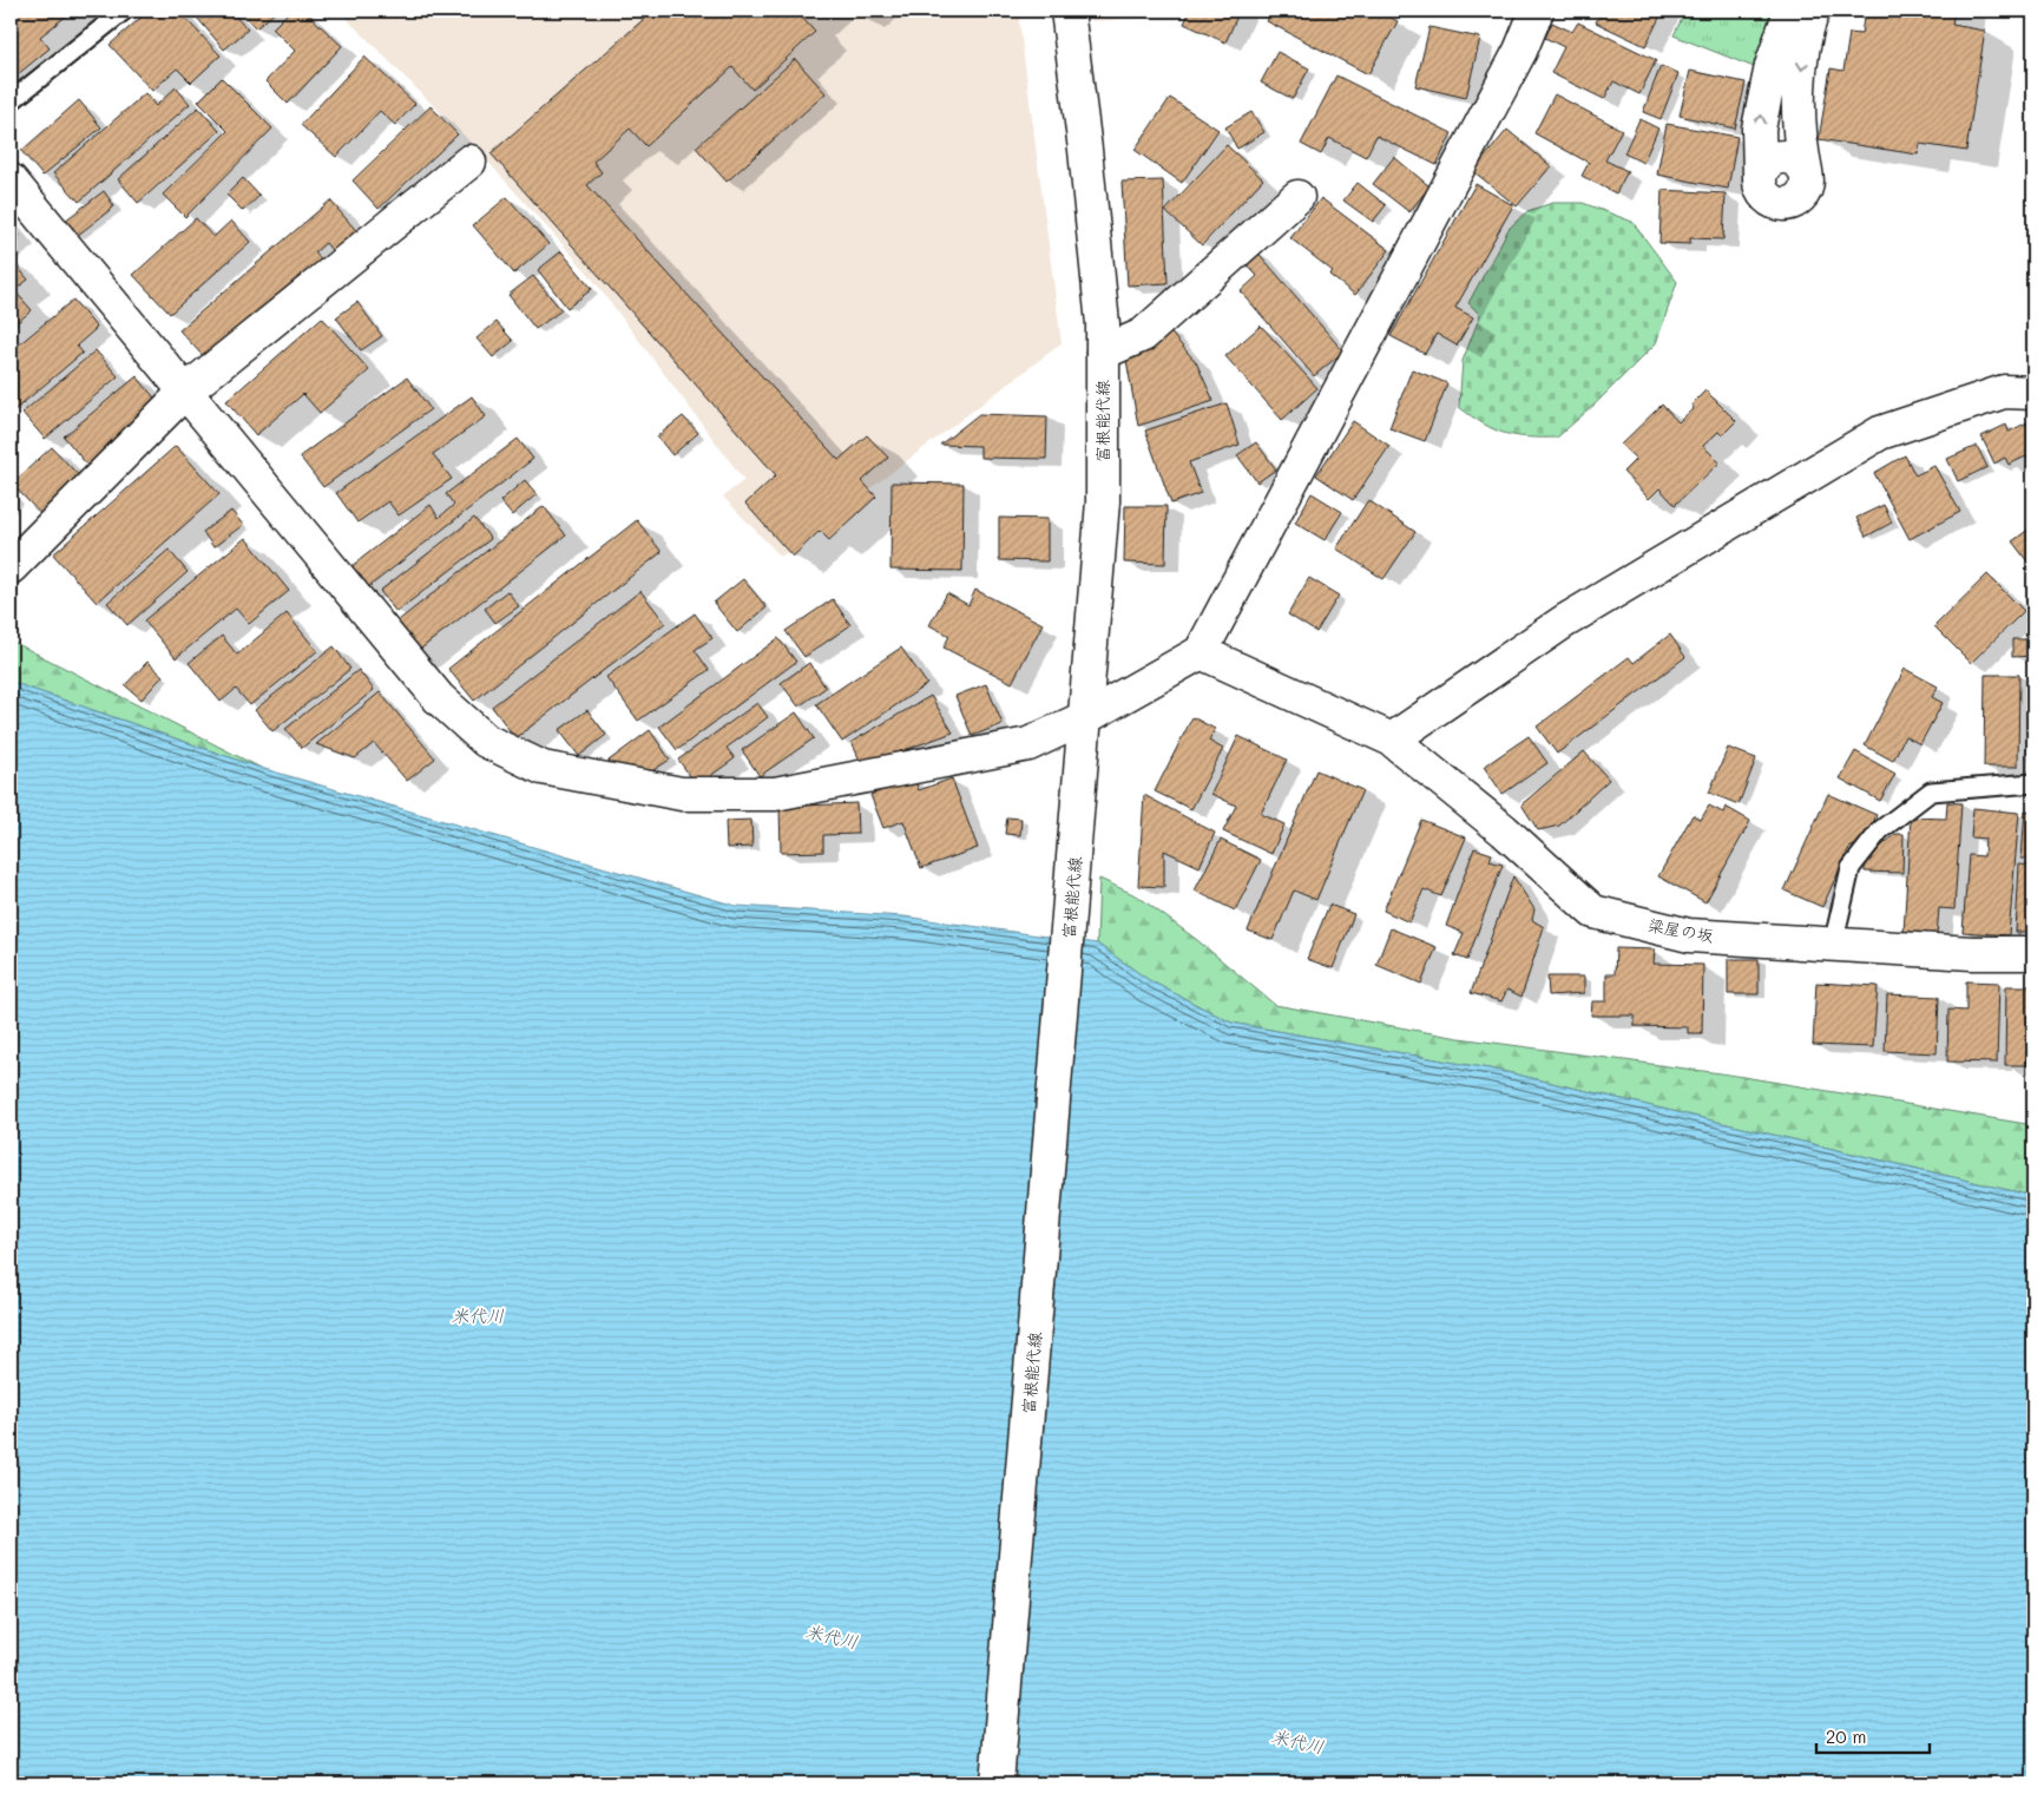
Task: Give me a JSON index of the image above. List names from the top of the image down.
{
  "streets": {
    "street": ["富根能代線", "梁屋の坂"]
  },
  "water": ["米代川"],
  "scale_bar": "20 m"
}
